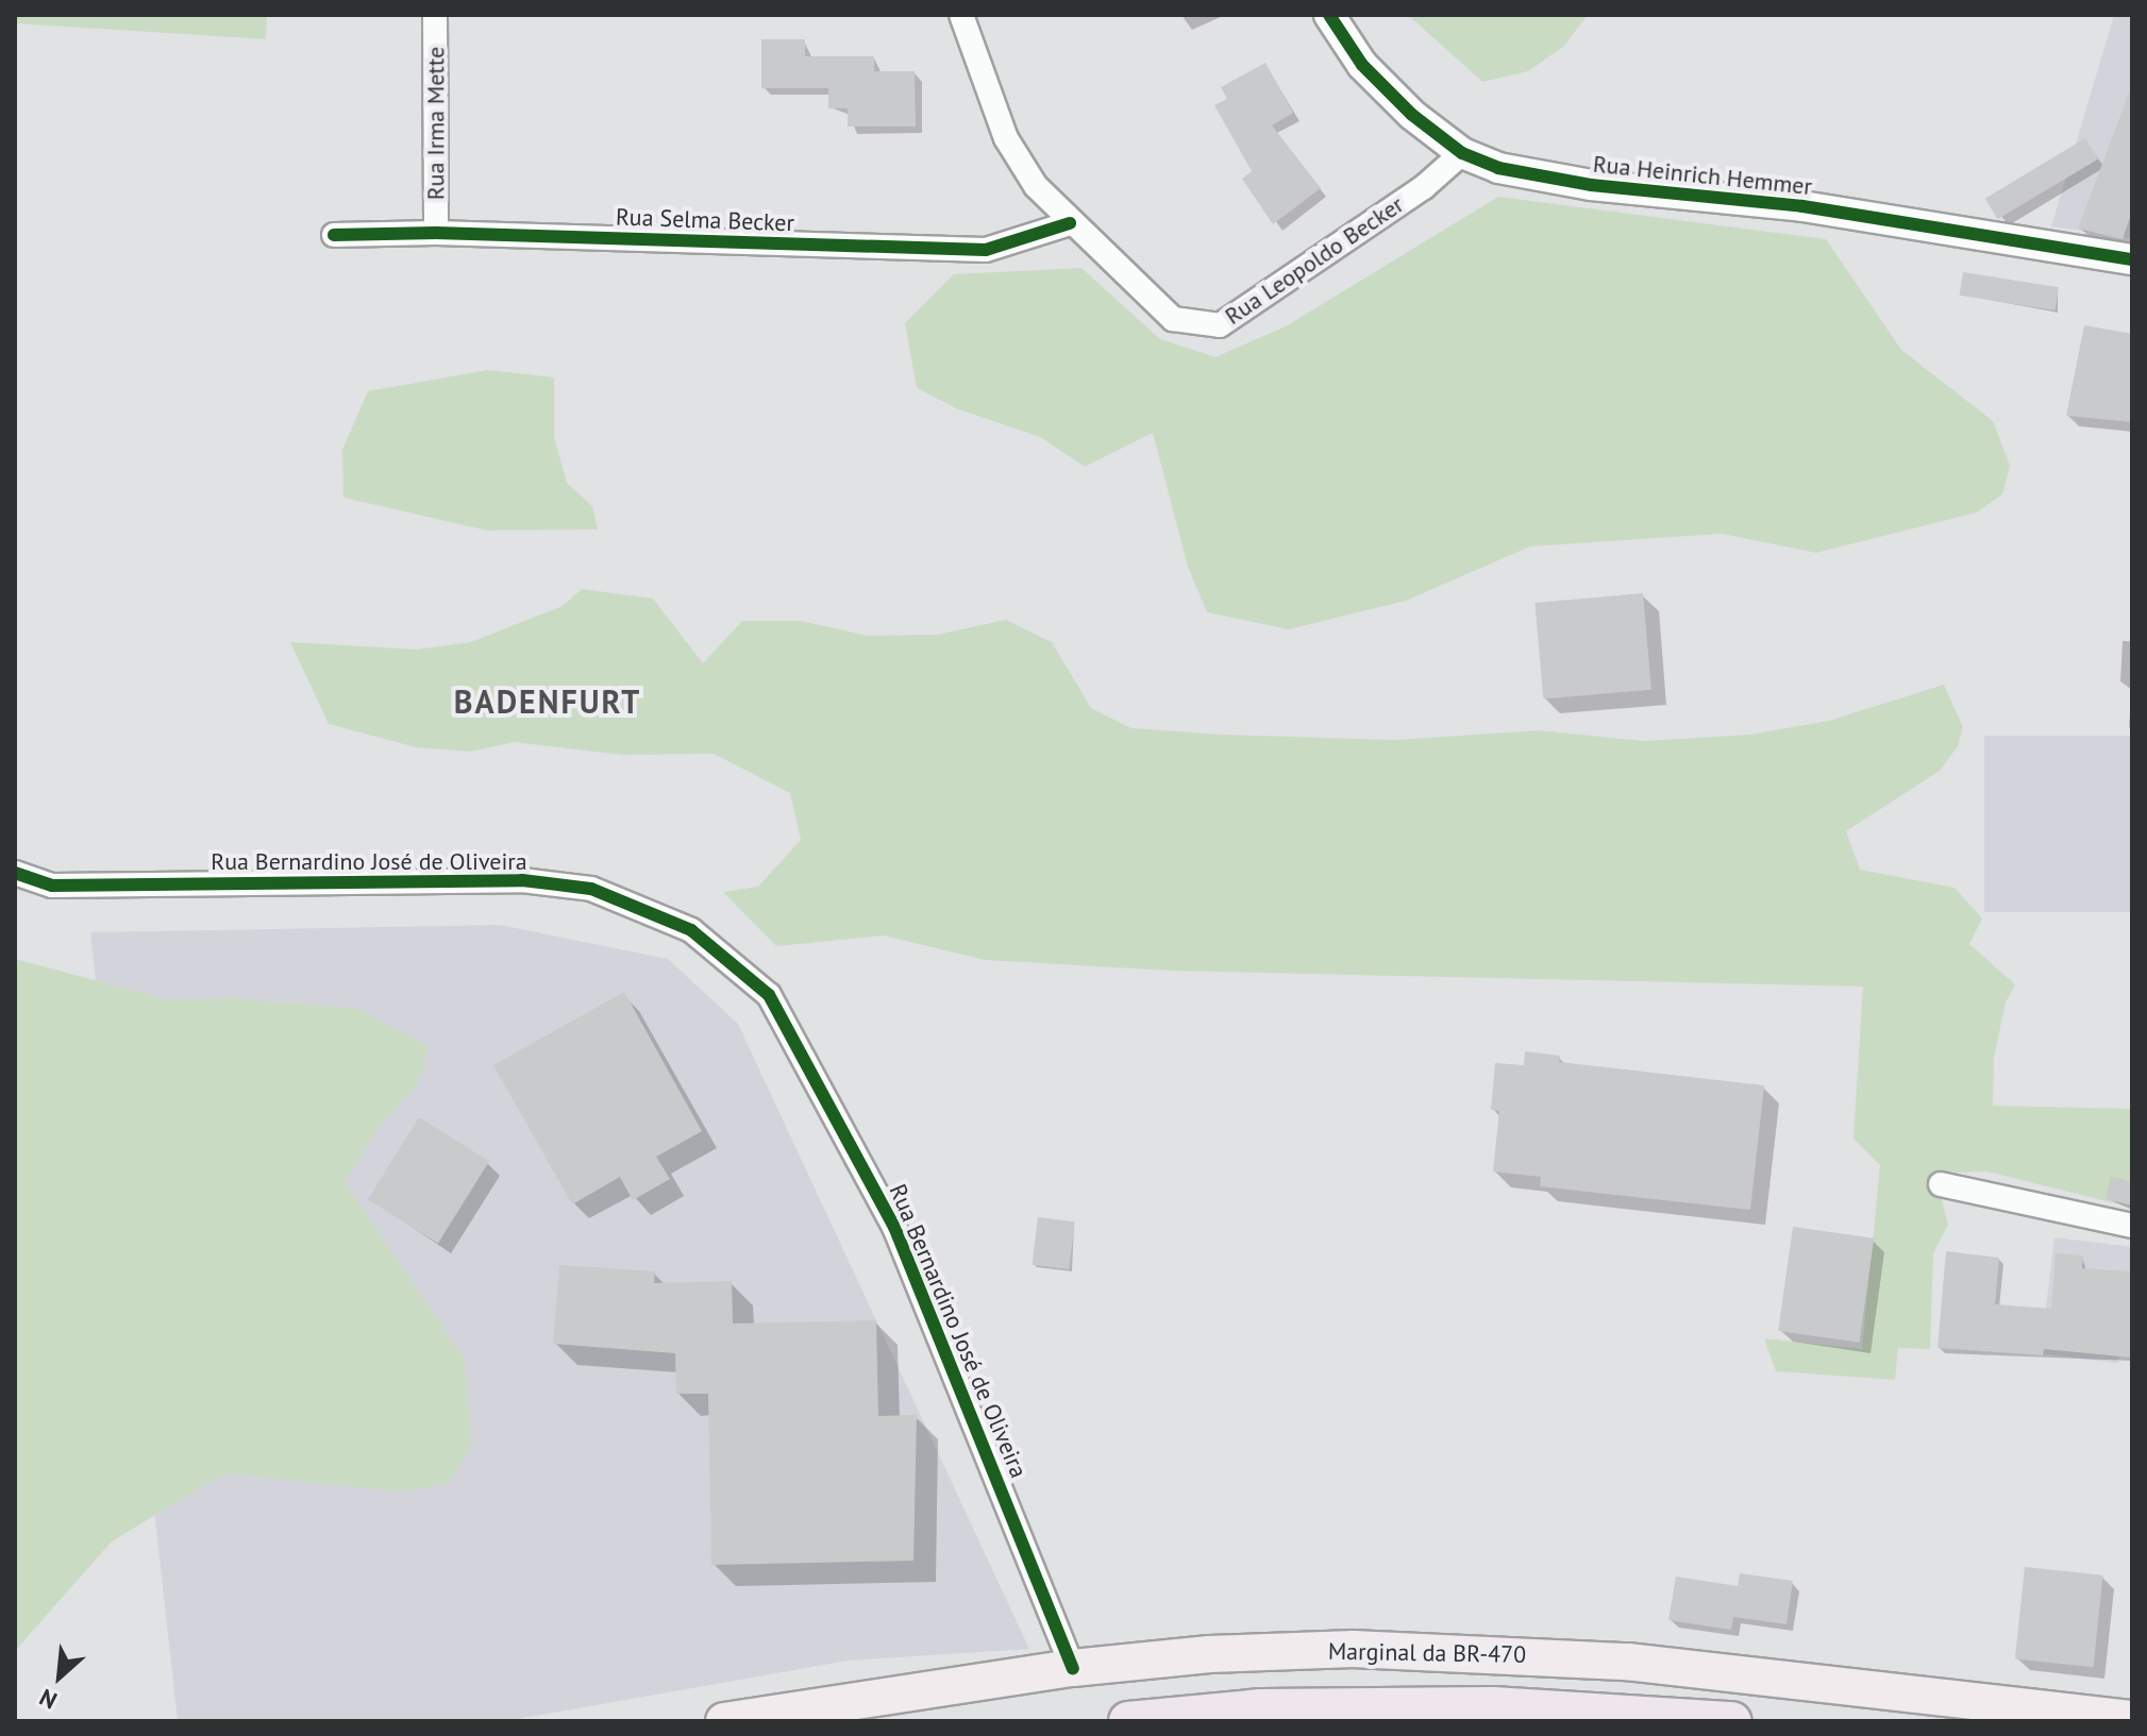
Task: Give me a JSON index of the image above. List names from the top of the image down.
{
  "streets": {
    "main road": ["Marginal da BR-470"],
    "street": [
      "Rua Irma Mette",
      "Rua Heinrich Hemmer",
      "Rua Selma Becker",
      "Rua Leopoldo Becker",
      "Rua Bernardino José de Oliveira"
    ]
  },
  "crossings": [
    ["Rua Irma Mette", "Rua Selma Becker"],
    ["Rua Heinrich Hemmer", "Rua Leopoldo Becker"],
    ["Rua Selma Becker", "Rua Leopoldo Becker"],
    ["Rua Bernardino José de Oliveira", "Marginal da BR-470"]
  ],
  "districts": ["BADENFURT"],
  "north": "bottom left"
}
